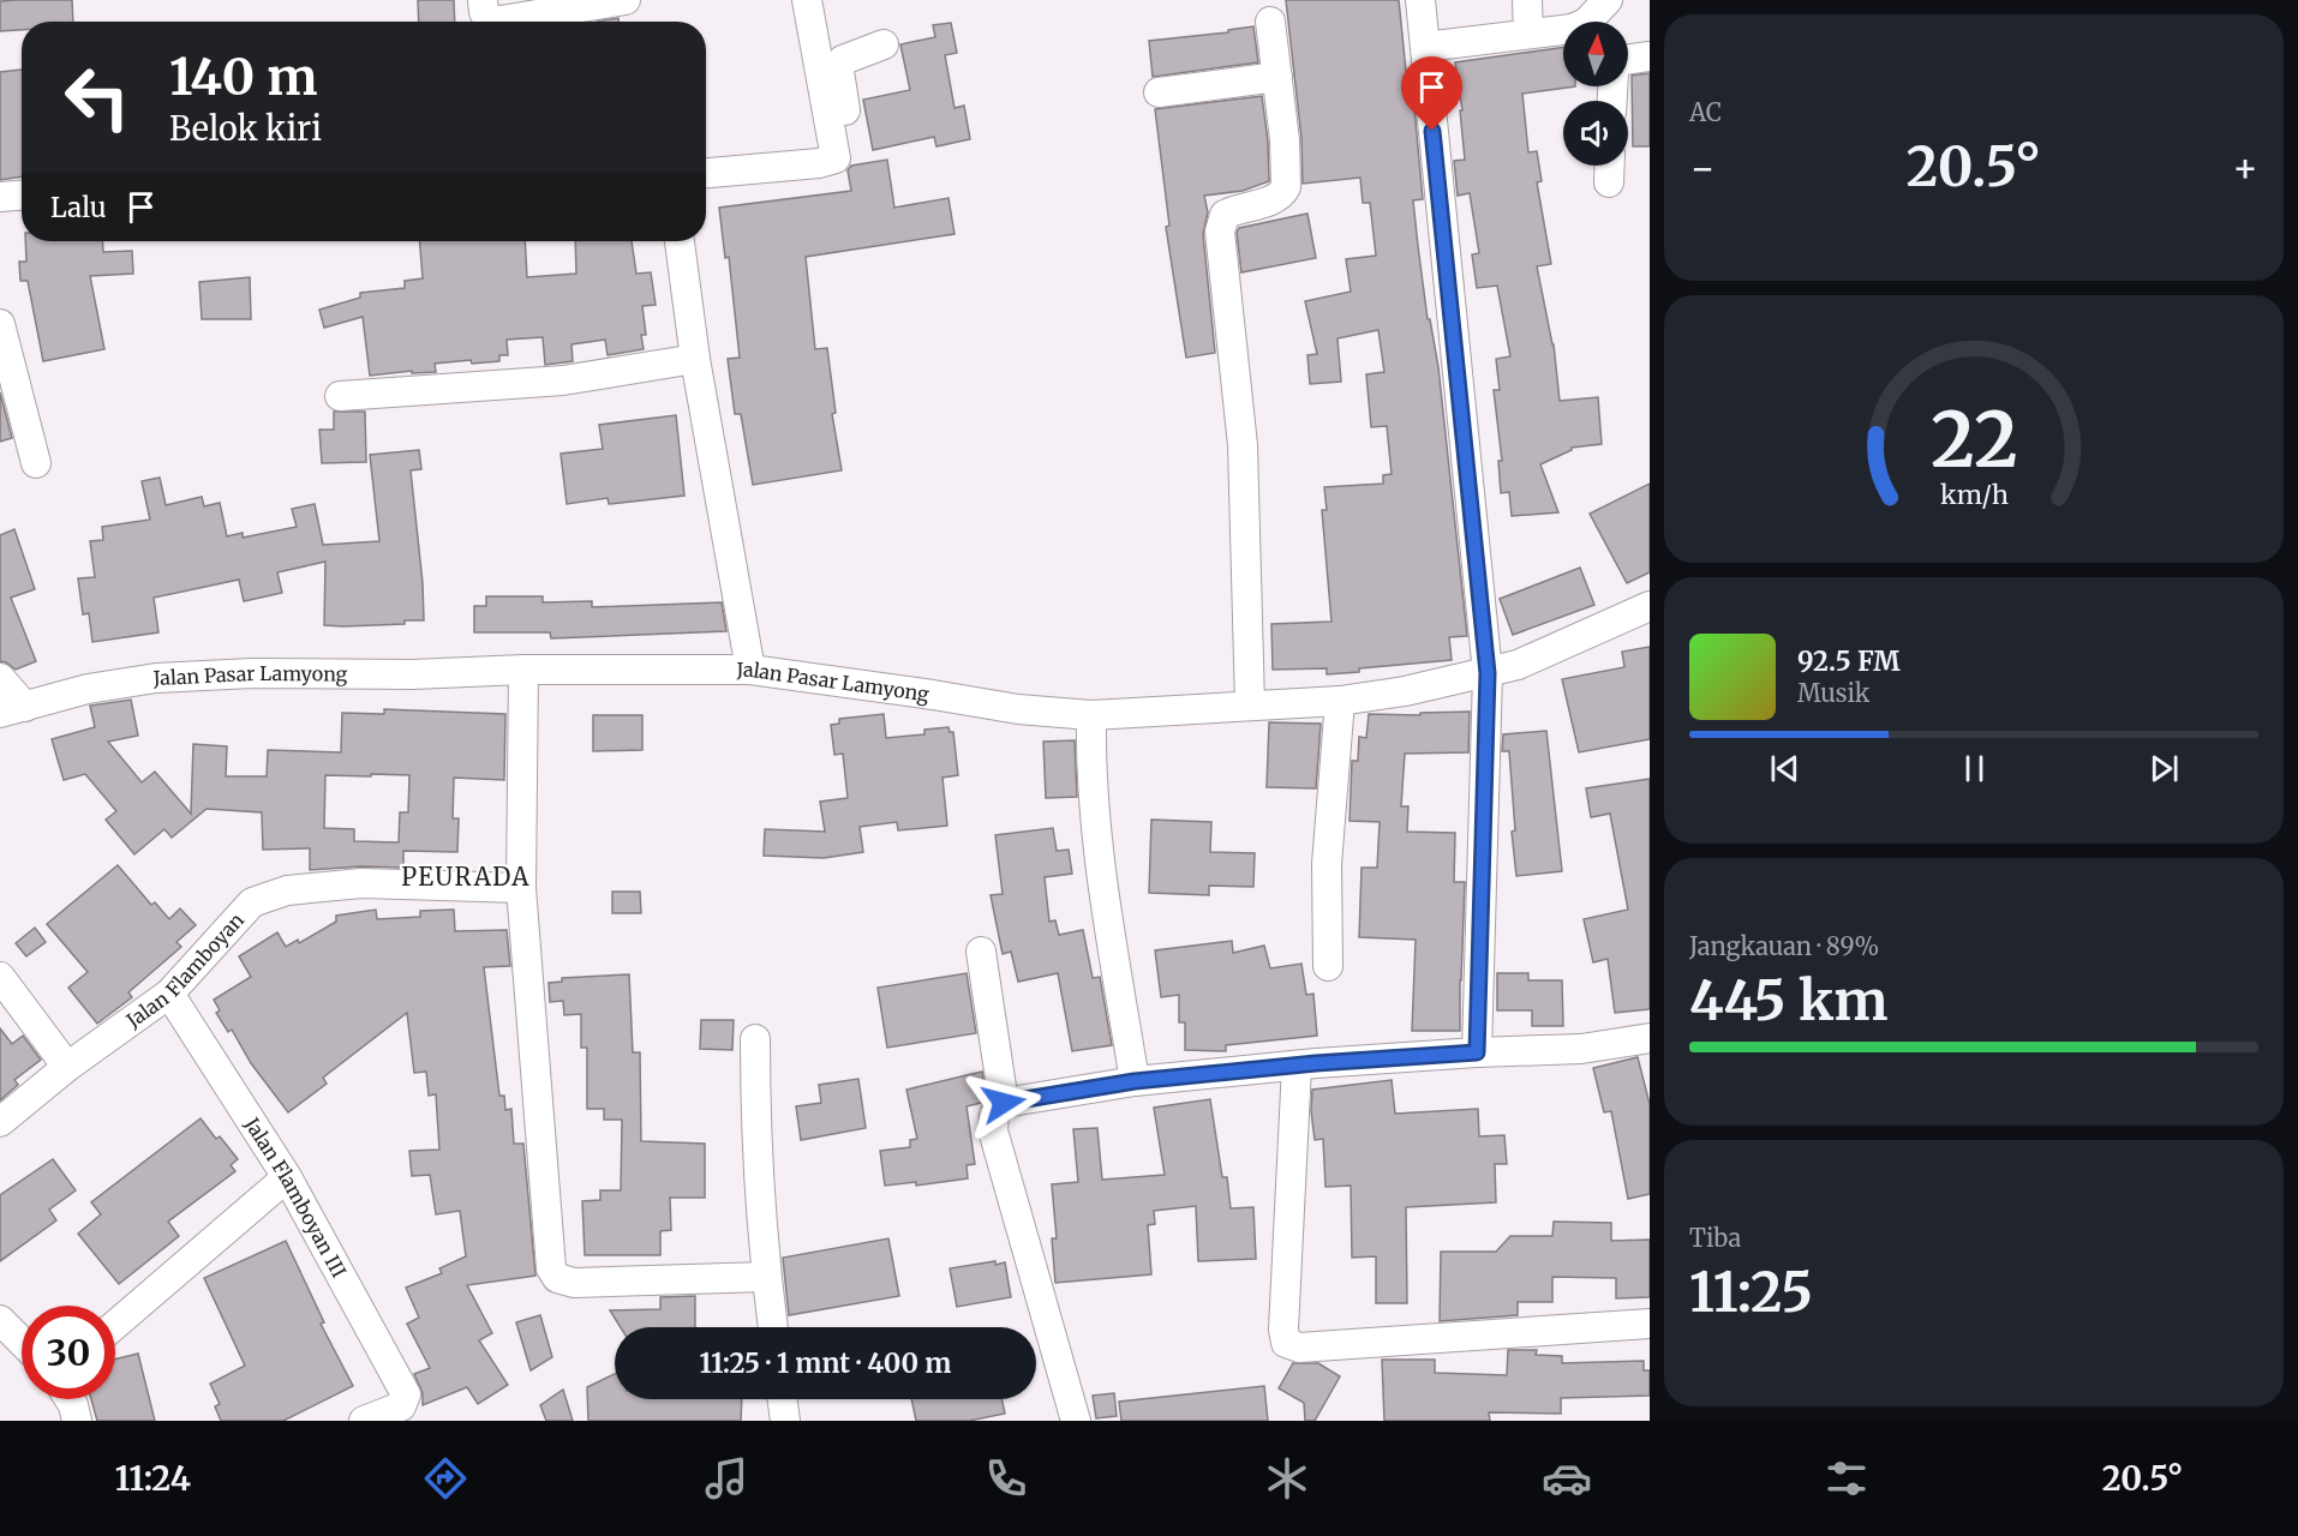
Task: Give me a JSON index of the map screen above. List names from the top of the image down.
{
  "streets": {
    "street": ["Jalan Pasar Lamyong", "Jalan Flamboyan", "Jalan Flamboyan III"]
  },
  "crossings": [
    ["Jalan Flamboyan", "Jalan Flamboyan III"]
  ],
  "districts": ["PEURADA"],
  "north": "top",
  "page": {
    "tile": [
      "AC",
      ["Jangkauan · 89%", "445 km"],
      ["Tiba", "11:25"]
    ],
    "turn": ["140 m", "Belok kiri"],
    "heat": ["−", "20.5°", "+"],
    "then": "Lalu",
    "song": ["92.5 FM", "Musik"],
    "limit": "30",
    "trip": "11:25 · 1 mnt · 400 m",
    "tabs": ["11:24", "20.5°"],
    "gauge": ["22", "km/h"]
  }
}
